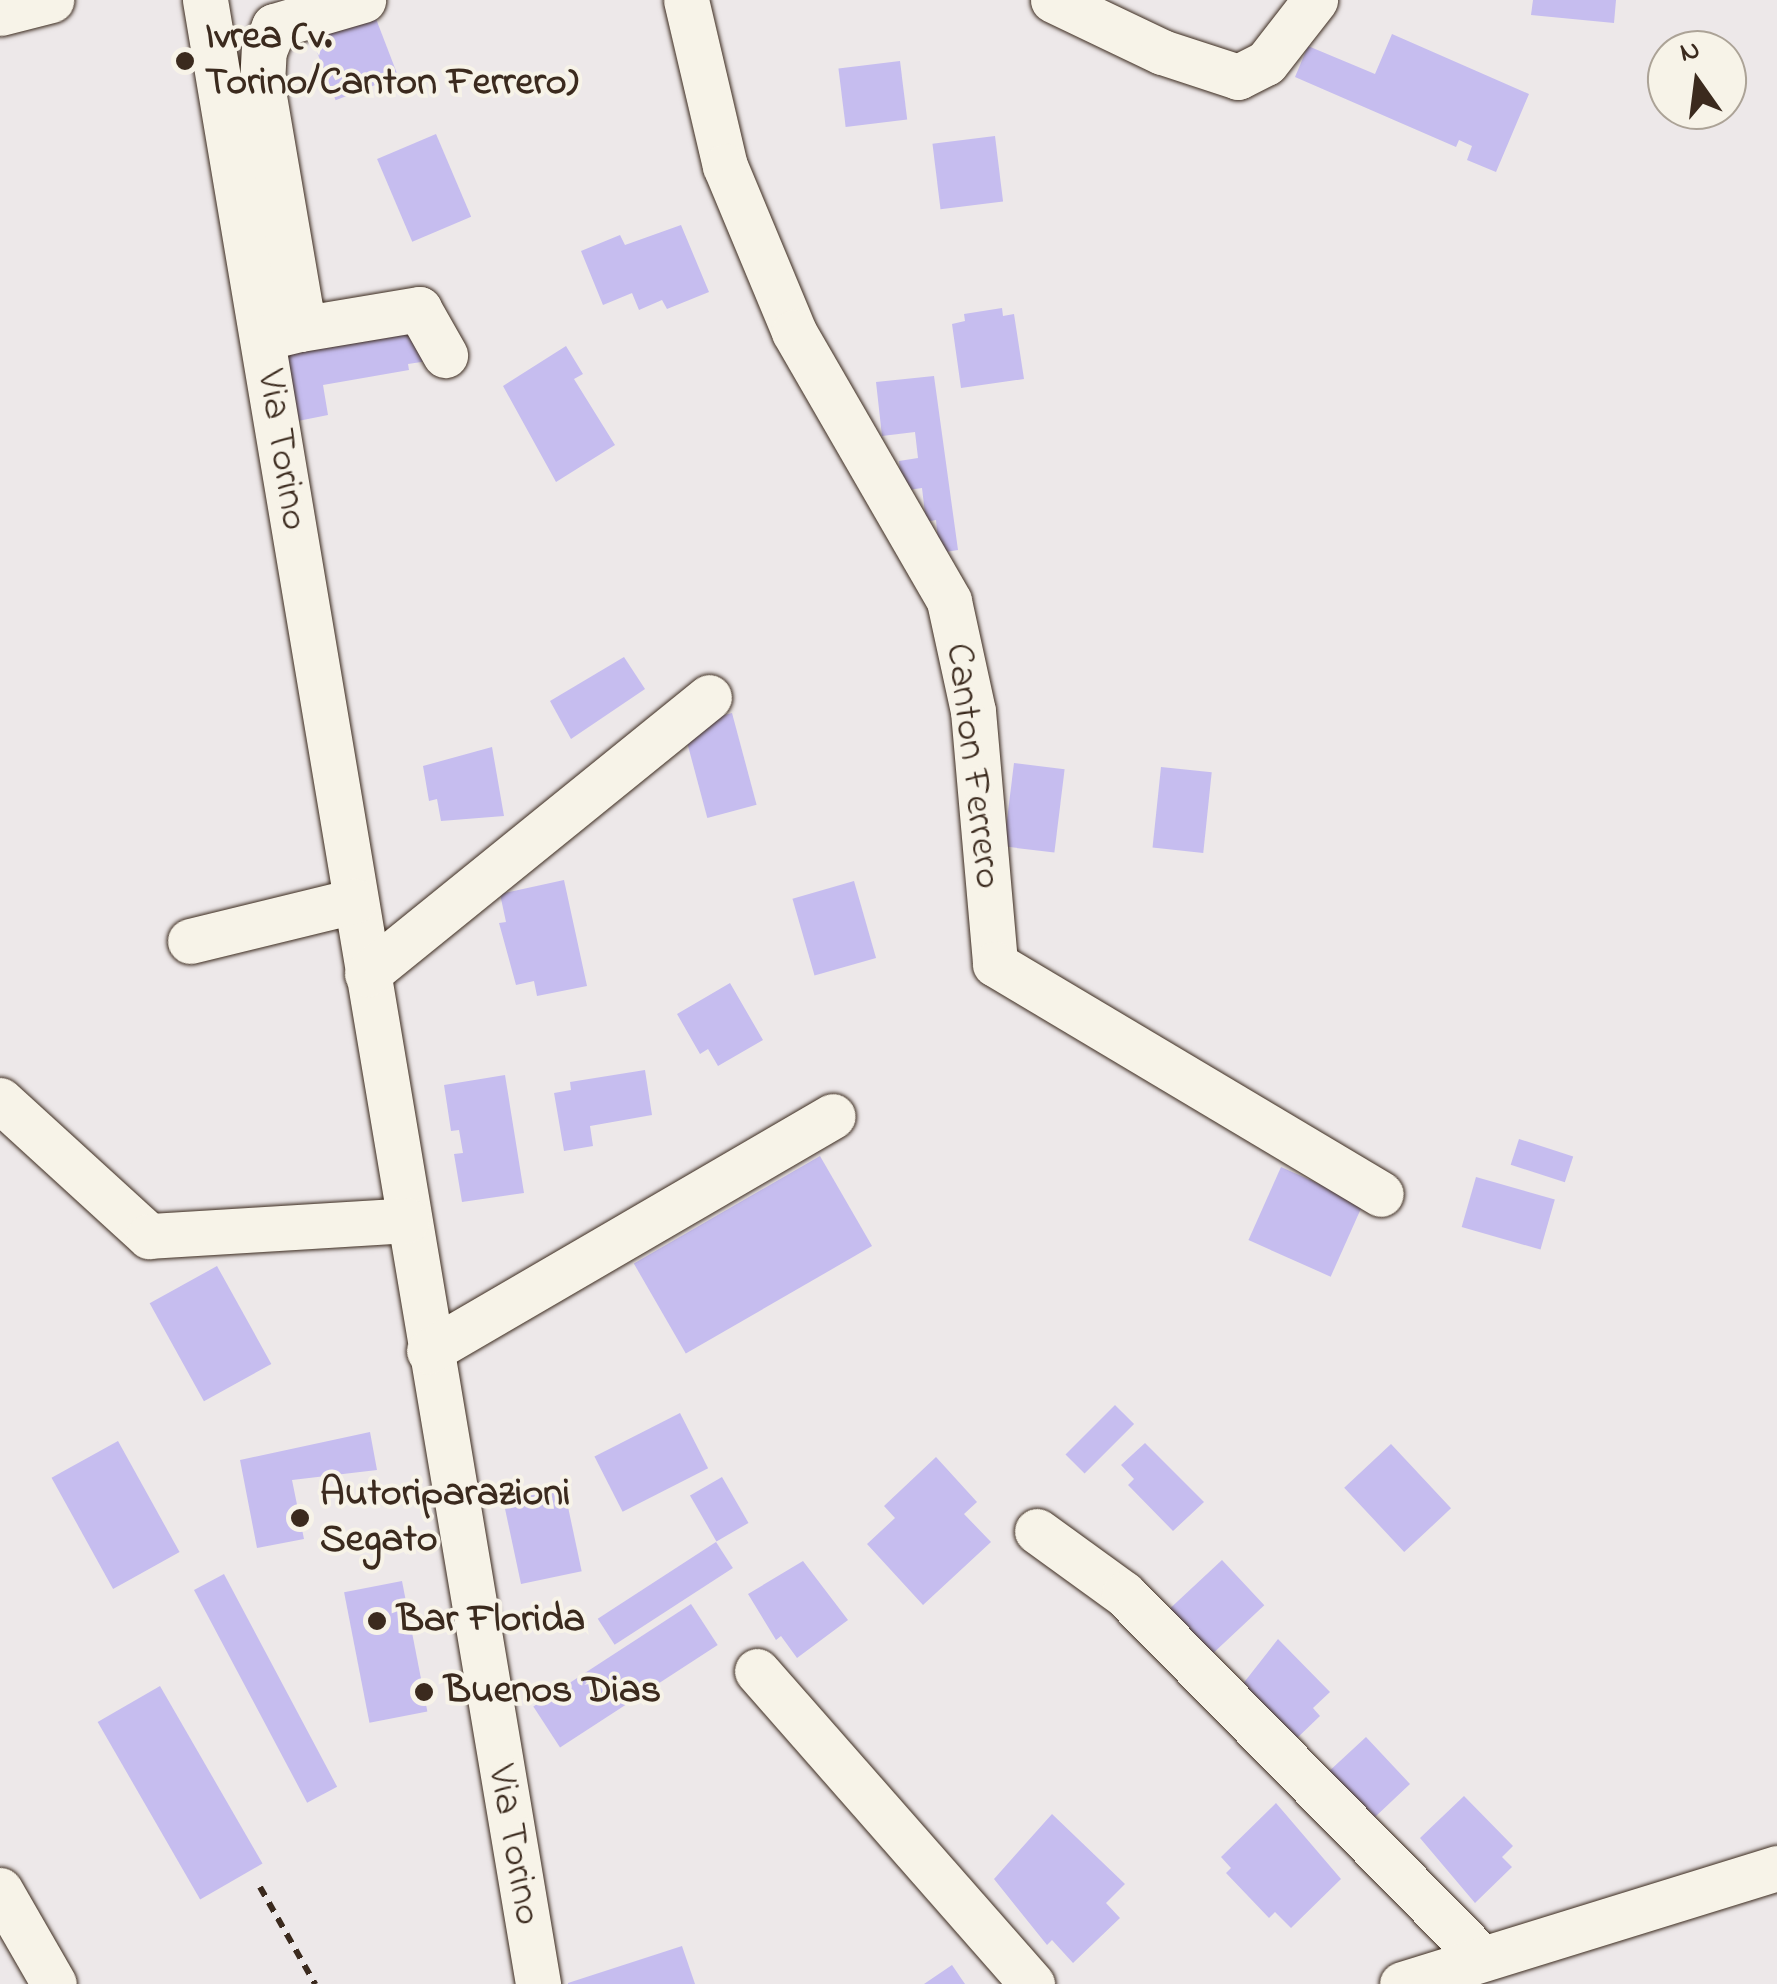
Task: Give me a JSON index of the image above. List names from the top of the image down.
{
  "streets": {
    "street": ["Via Torino", "Canton Ferrero"]
  },
  "places": [
    "Ivrea (v. Torino/Canton Ferrero)",
    "Autoriparazioni Segato",
    "Bar Florida",
    "Buenos Dias"
  ],
  "north": "top"
}
